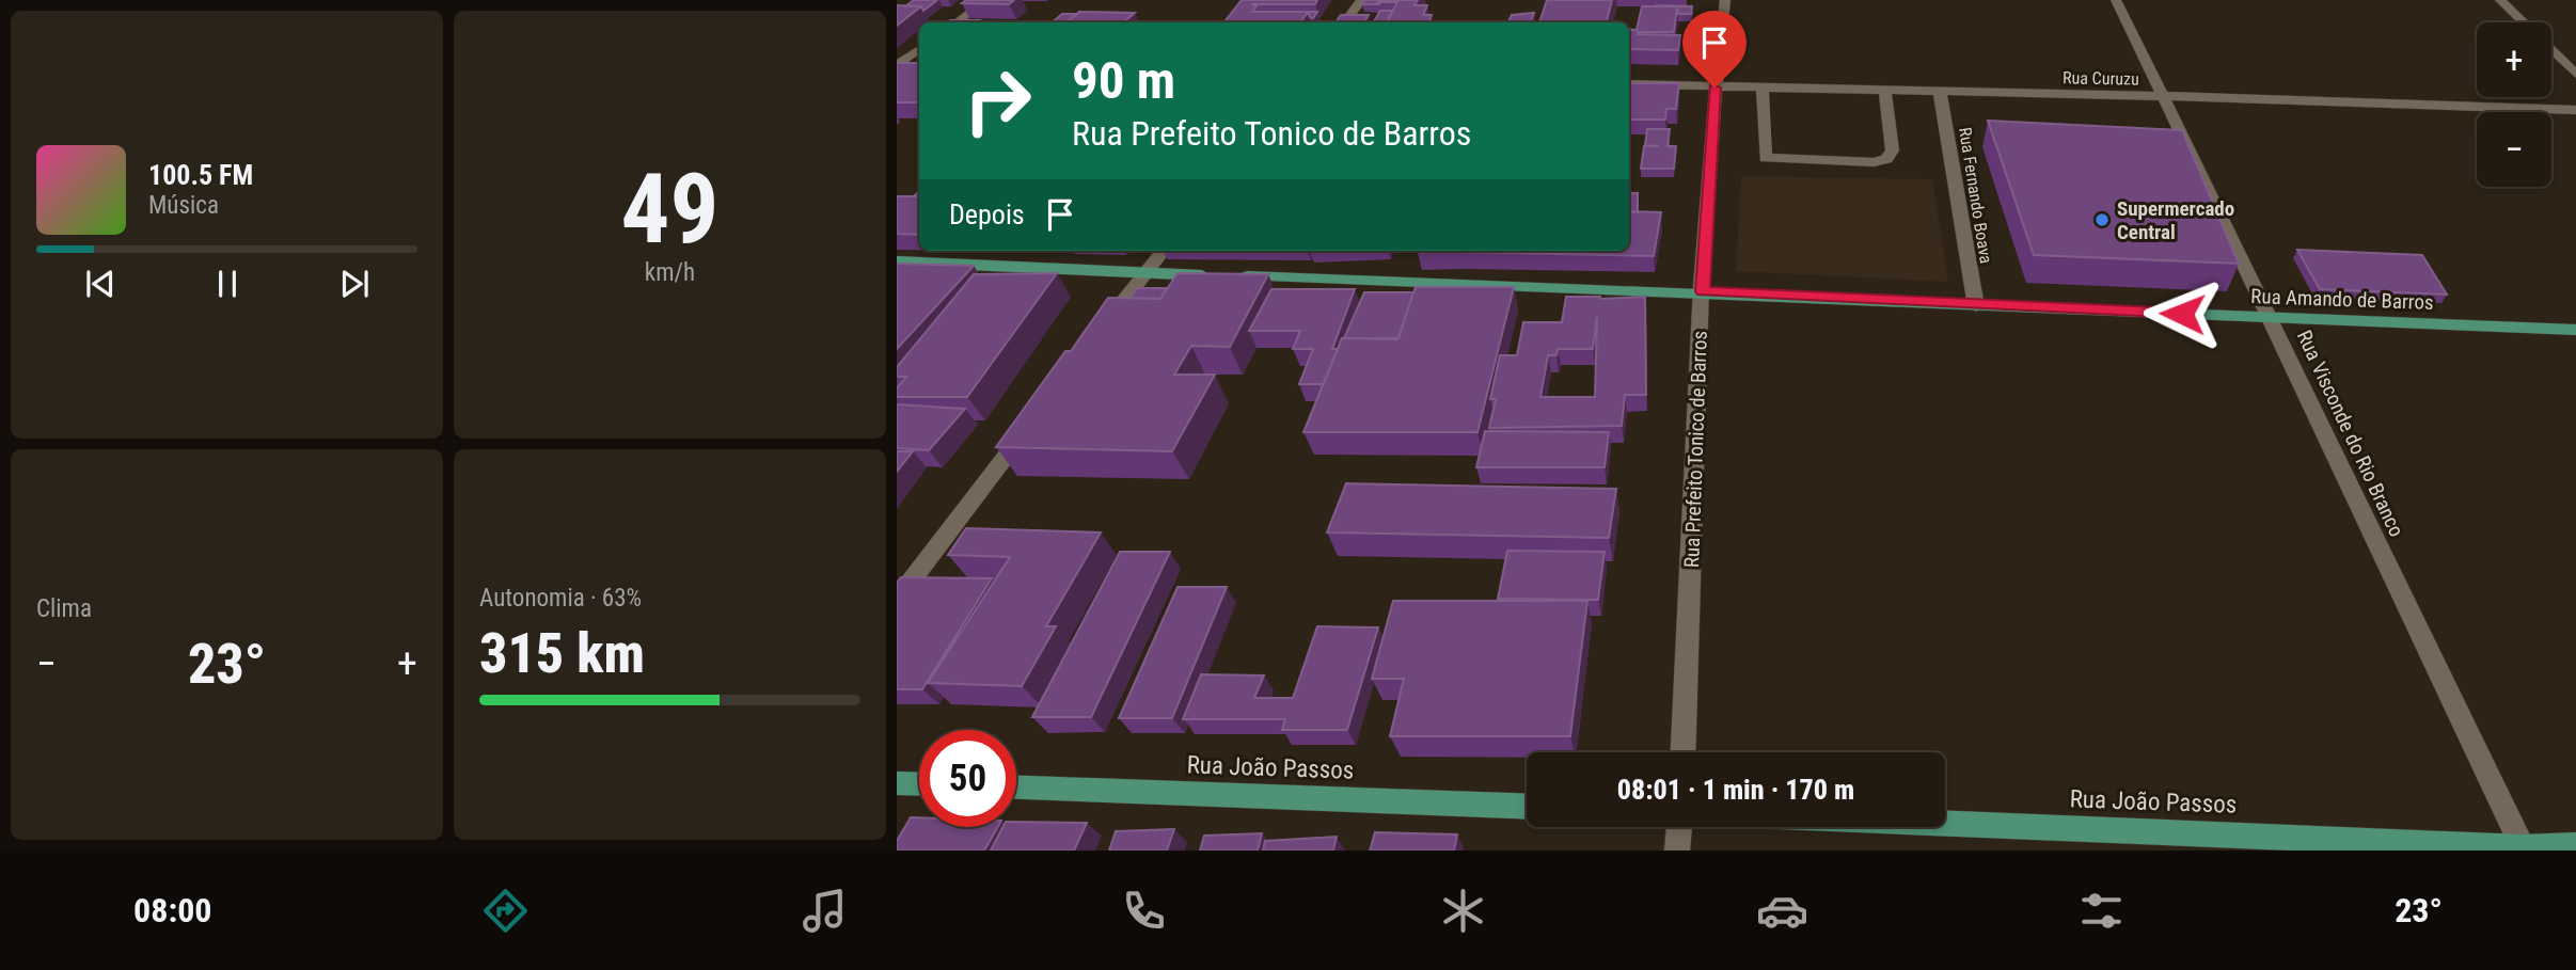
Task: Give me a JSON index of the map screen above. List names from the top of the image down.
{
  "streets": {
    "main road": ["Rua Amando de Barros", "Rua João Passos"],
    "street": [
      "Rua Curuzu",
      "Rua Fernando Boava",
      "Rua Visconde do Rio Branco",
      "Rua Prefeito Tonico de Barros"
    ]
  },
  "crossings": [
    ["Rua Curuzu", "Rua Fernando Boava"],
    ["Rua Curuzu", "Rua Visconde do Rio Branco"],
    ["Rua Curuzu", "Rua Prefeito Tonico de Barros"],
    ["Rua Fernando Boava", "Rua Amando de Barros"],
    ["Rua Amando de Barros", "Rua Visconde do Rio Branco"],
    ["Rua Amando de Barros", "Rua Prefeito Tonico de Barros"],
    ["Rua Visconde do Rio Branco", "Rua João Passos"]
  ],
  "places": ["Supermercado Central"],
  "page": {
    "tile": [
      ["49", "km/h"],
      "Clima",
      ["Autonomia · 63%", "315 km"]
    ],
    "map_buttons": ["+", "−"],
    "turn": ["90 m", "Rua Prefeito Tonico de Barros"],
    "song": ["100.5 FM", "Música"],
    "then": "Depois",
    "heat": ["−", "23°", "+"],
    "limit": "50",
    "trip": "08:01 · 1 min · 170 m",
    "tabs": ["08:00", "23°"]
  }
}
